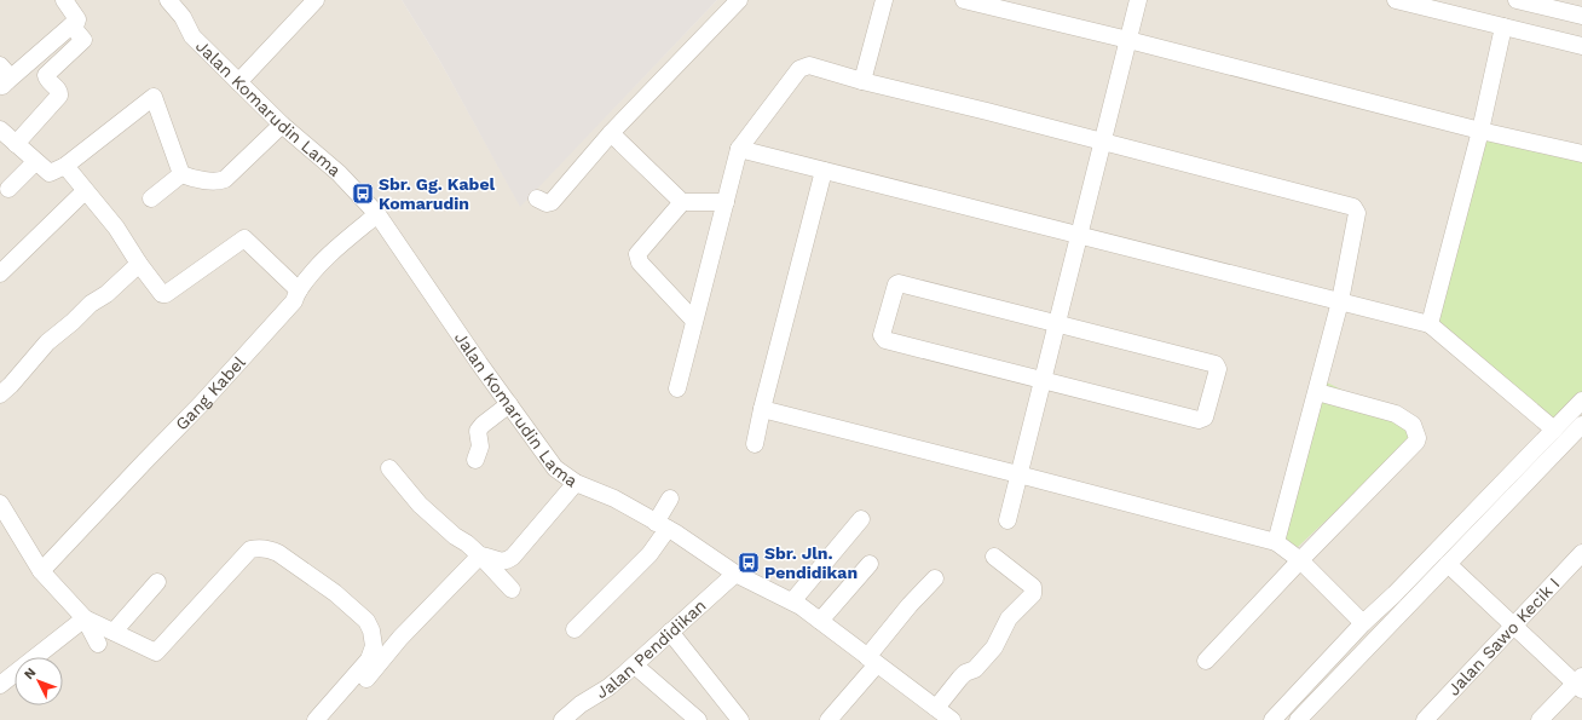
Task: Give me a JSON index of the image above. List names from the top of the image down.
{
  "streets": {
    "street": [
      "Jalan Komarudin Lama",
      "Gang Kabel",
      "Jalan Sawo Kecik I",
      "Jalan Pendidikan"
    ]
  },
  "crossings": [
    ["Jalan Komarudin Lama", "Gang Kabel"],
    ["Jalan Komarudin Lama", "Jalan Pendidikan"]
  ],
  "places": {
    "bus stop": ["Sbr. Gg. Kabel Komarudin", "Sbr. Jln. Pendidikan"]
  },
  "north": "top left"
}
